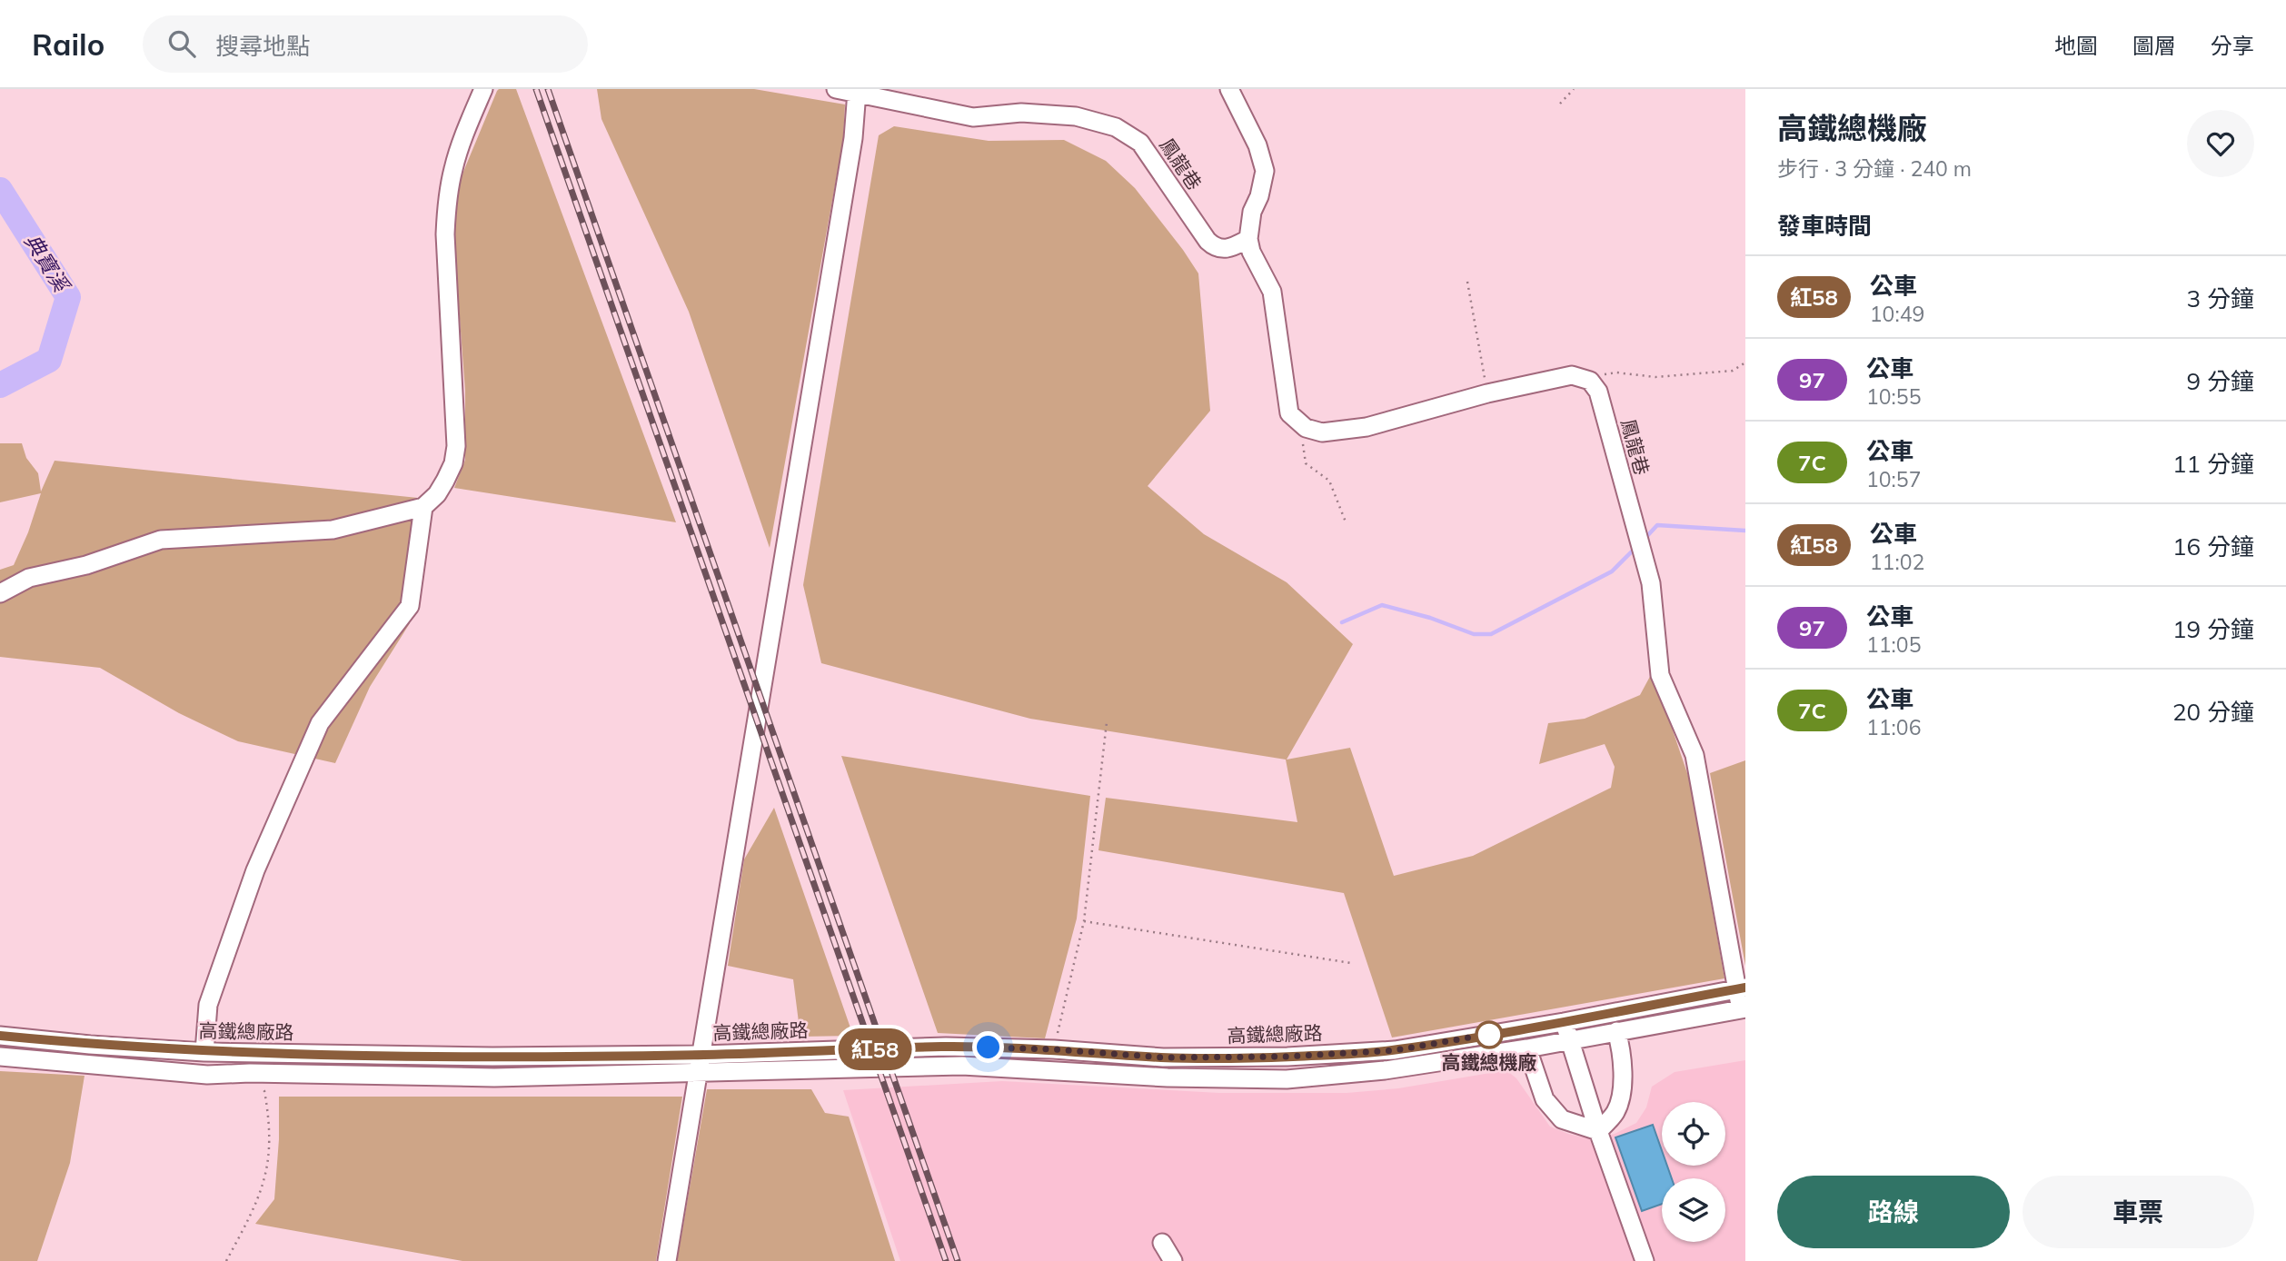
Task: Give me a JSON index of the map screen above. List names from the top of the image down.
{
  "streets": {
    "street": ["鳳龍巷", "高鐵總廠路"]
  },
  "crossings": [
    ["鳳龍巷", "高鐵總廠路"]
  ],
  "water": ["典寶溪"],
  "places": ["高鐵總機廠"],
  "lines": ["bus line 紅58"],
  "page": {
    "header": "Railo",
    "search": "搜尋地點",
    "nav": ["地圖", "圖層", "分享"],
    "on_map": "紅58",
    "heading": [
      ["高鐵總機廠", "步行 · 3 分鐘 · 240 m"],
      "發車時間"
    ],
    "list": [
      {
        "mark": "紅58",
        "name": "公車",
        "note": "10:49",
        "value": "3 分鐘"
      },
      {
        "mark": "97",
        "name": "公車",
        "note": "10:55",
        "value": "9 分鐘"
      },
      {
        "mark": "7C",
        "name": "公車",
        "note": "10:57",
        "value": "11 分鐘"
      },
      {
        "mark": "紅58",
        "name": "公車",
        "note": "11:02",
        "value": "16 分鐘"
      },
      {
        "mark": "97",
        "name": "公車",
        "note": "11:05",
        "value": "19 分鐘"
      },
      {
        "mark": "7C",
        "name": "公車",
        "note": "11:06",
        "value": "20 分鐘"
      }
    ],
    "buttons": ["路線", "車票"]
  }
}
